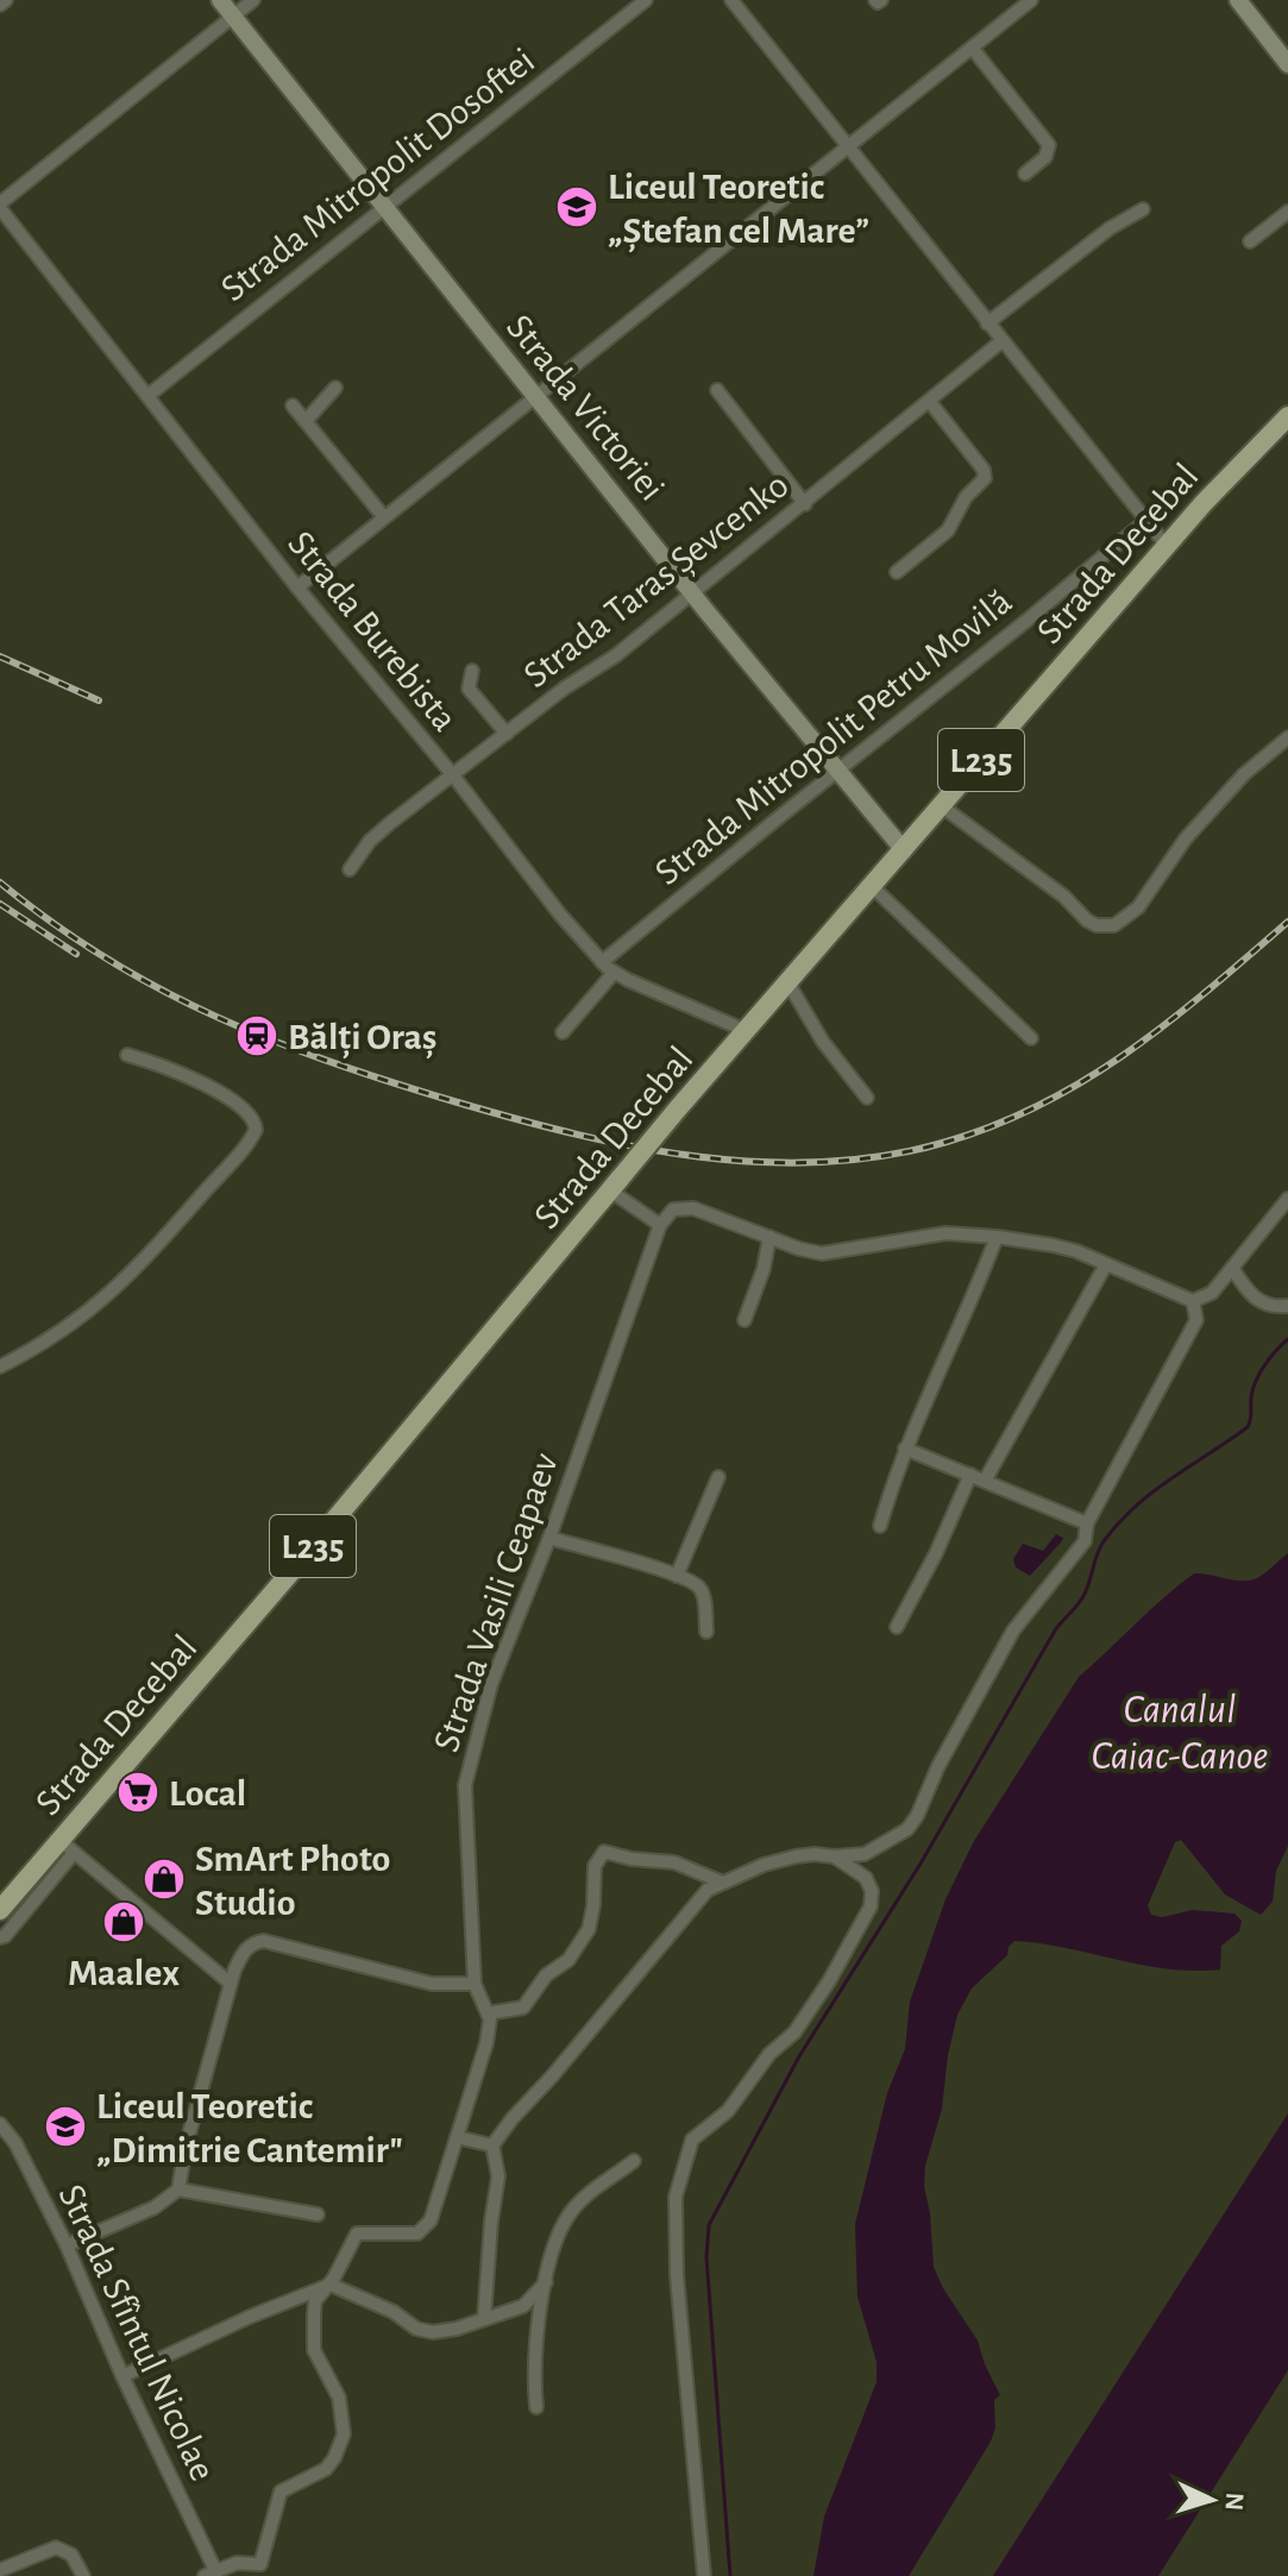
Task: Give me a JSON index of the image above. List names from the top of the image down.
{
  "streets": {
    "main road": ["Strada Decebal", "L235"],
    "street": [
      "Strada Mitropolit Dosoftei",
      "Strada Victoriei",
      "Strada Taras Șevcenko",
      "Strada Burebista",
      "Strada Mitropolit Petru Movilă",
      "Strada Vasili Ceapaev",
      "Strada Sfîntul Nicolae"
    ]
  },
  "crossings": [
    ["Strada Mitropolit Dosoftei", "Strada Victoriei"],
    ["Strada Mitropolit Dosoftei", "Strada Burebista"],
    ["Strada Victoriei", "Strada Decebal"],
    ["Strada Victoriei", "Strada Taras Șevcenko"],
    ["Strada Victoriei", "Strada Mitropolit Petru Movilă"],
    ["Strada Decebal", "Strada Burebista"],
    ["Strada Taras Șevcenko", "Strada Burebista"],
    ["Strada Burebista", "Strada Mitropolit Petru Movilă"]
  ],
  "water": ["Canalul Caiac-Canoe"],
  "places": {
    "school or university": ["Liceul Teoretic „Ștefan cel Mare”", "Liceul Teoretic „Dimitrie Cantemir\""],
    "station": ["Bălți Oraș"],
    "supermarket": ["Local"],
    "shop": ["SmArt Photo Studio", "Maalex"]
  },
  "north": "right"
}
